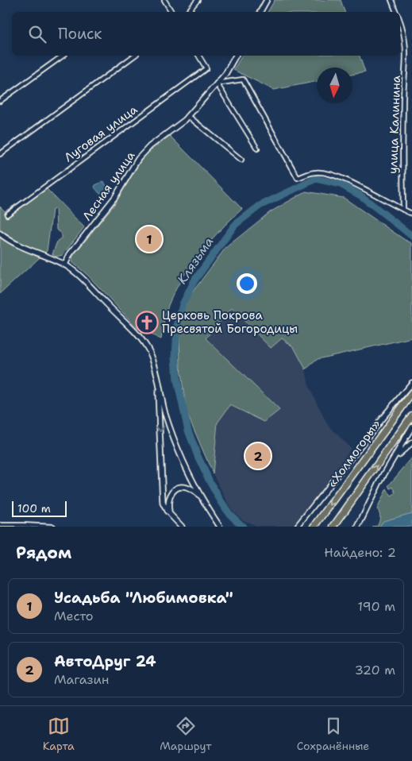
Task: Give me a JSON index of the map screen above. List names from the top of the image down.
{
  "streets": {
    "highway": ["«Холмогоры»"],
    "main road": ["Лесная улица"],
    "street": ["улица Калинина", "Луговая улица"]
  },
  "water": ["Клязьма"],
  "places": {
    "church": ["Церковь Покрова Пресвятой Богородицы"]
  },
  "scale_bar": "100 m",
  "north": "bottom",
  "page": {
    "search": "Поиск",
    "pins": ["1", "2"],
    "scale": "100 m",
    "heading": ["Рядом", "Найдено: 2"],
    "list": [
      {
        "mark": "1",
        "name": "Усадьба \"Любимовка\"",
        "note": "Место",
        "value": "190 m"
      },
      {
        "mark": "2",
        "name": "АвтоДруг 24",
        "note": "Магазин",
        "value": "320 m"
      }
    ],
    "nav": ["Карта", "Маршрут", "Сохранённые"]
  }
}
